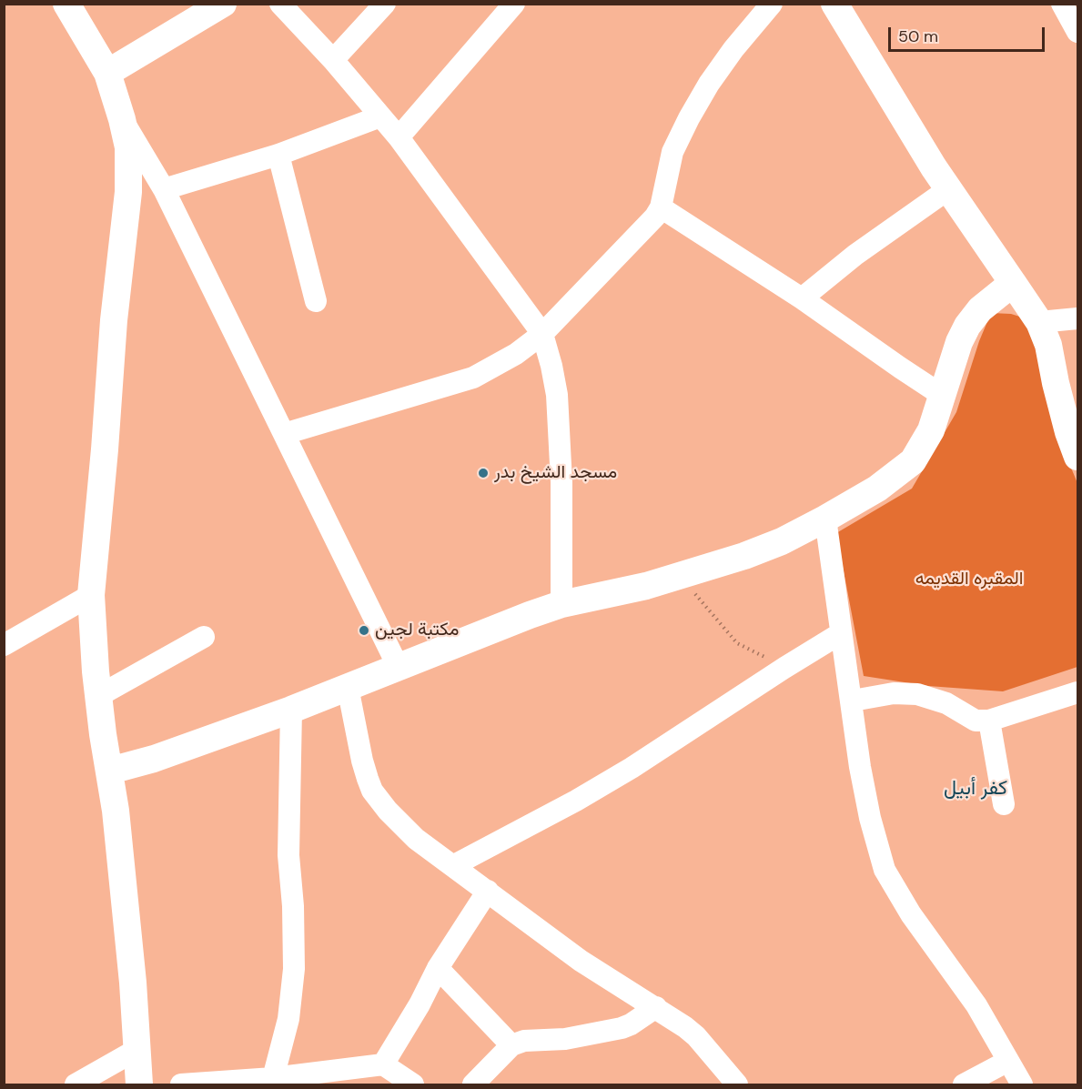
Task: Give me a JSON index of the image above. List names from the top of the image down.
{
  "districts": ["كفر أبيل"],
  "parks": ["المقبره القديمه"],
  "places": ["مسجد الشيخ بدر", "مكتبة لجين"],
  "scale_bar": "50 m"
}
